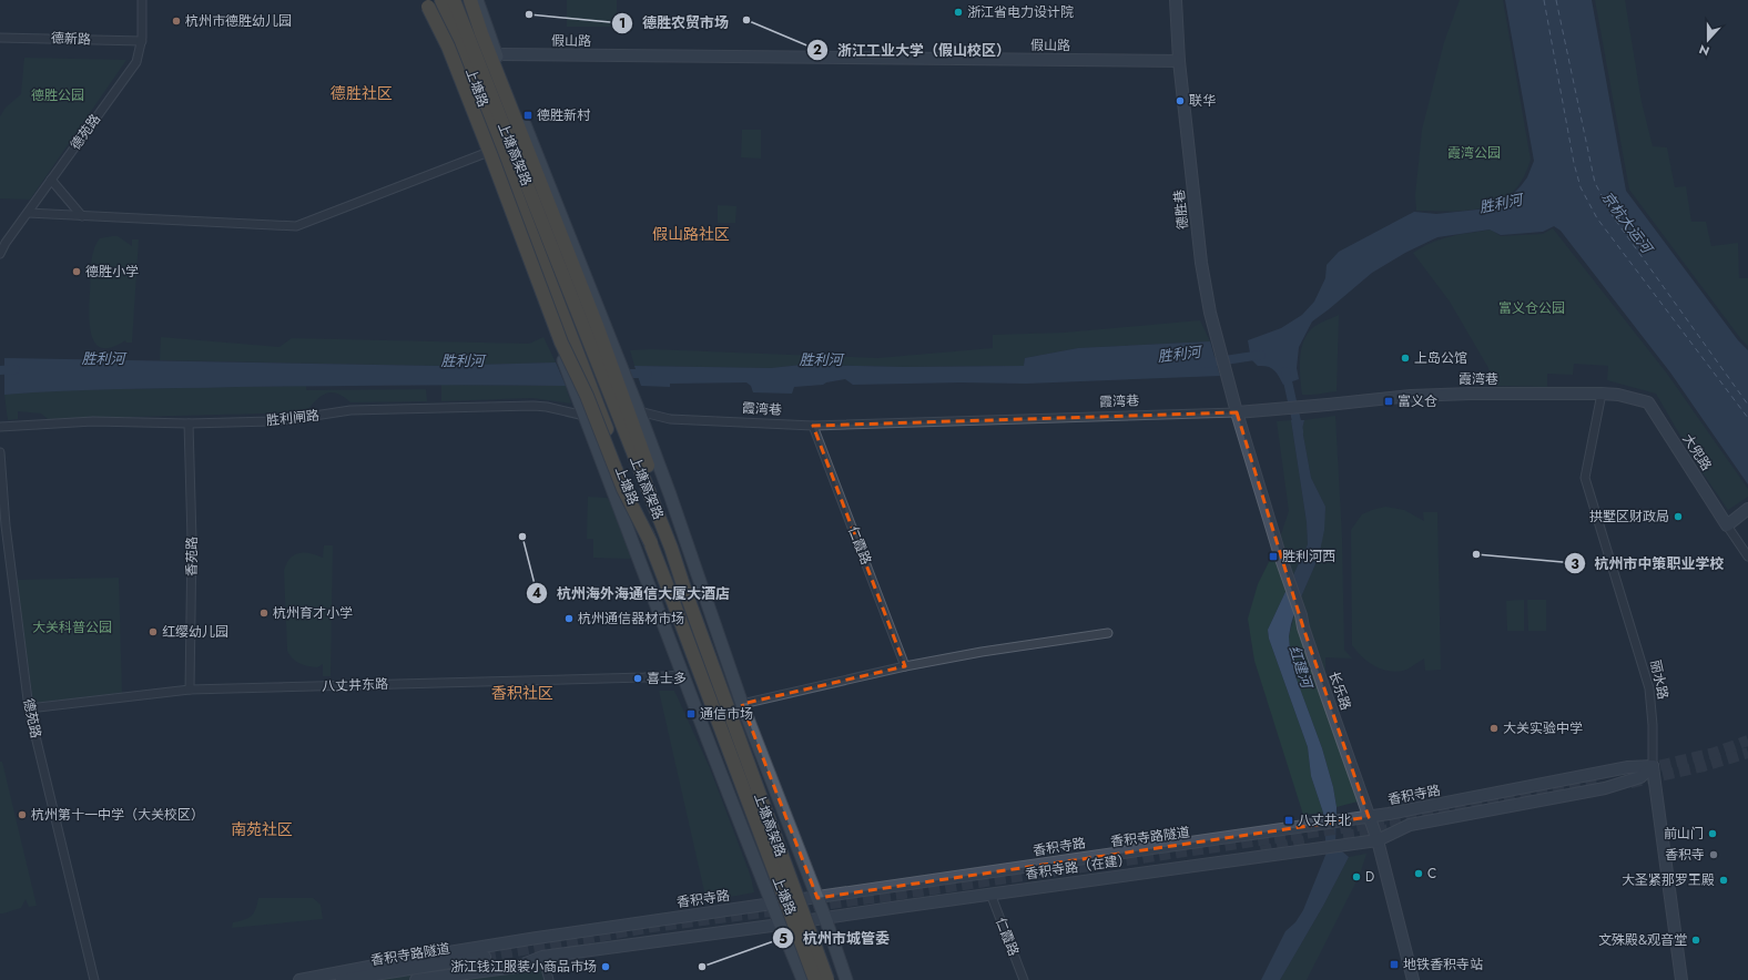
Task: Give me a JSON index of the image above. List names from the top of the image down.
{
  "streets": {
    "highway": ["上塘高架路"],
    "main road": ["上塘路"],
    "street": [
      "德新路",
      "假山路",
      "德苑路",
      "德胜巷",
      "霞湾巷",
      "胜利闸路",
      "大兜路",
      "仁霞路",
      "香苑路",
      "丽水路",
      "八丈井东路",
      "长乐路",
      "香积寺路",
      "香积寺路隧道",
      "香积寺路（在建）"
    ]
  },
  "crossings": [
    ["德新路", "德苑路"],
    ["假山路", "德胜巷"],
    ["上塘路", "胜利闸路"],
    ["上塘路", "八丈井东路"],
    ["上塘路", "香积寺路"],
    ["德苑路", "八丈井东路"],
    ["德胜巷", "霞湾巷"],
    ["德胜巷", "长乐路"],
    ["霞湾巷", "大兜路"],
    ["霞湾巷", "仁霞路"],
    ["霞湾巷", "丽水路"],
    ["霞湾巷", "长乐路"],
    ["胜利闸路", "香苑路"],
    ["大兜路", "丽水路"],
    ["仁霞路", "香积寺路（在建）"],
    ["香苑路", "八丈井东路"],
    ["丽水路", "香积寺路"],
    ["长乐路", "香积寺路"],
    ["长乐路", "香积寺路（在建）"],
    ["香积寺路", "香积寺路隧道"]
  ],
  "districts": [
    "德胜社区",
    "假山路社区",
    "香积社区",
    "南苑社区"
  ],
  "water": ["胜利河", "京杭大运河", "红建河"],
  "parks": [
    "德胜公园",
    "霞湾公园",
    "富义仓公园",
    "大关科普公园"
  ],
  "places": {
    "other": [
      "浙江省电力设计院",
      "德胜农贸市场",
      "浙江工业大学（假山校区）",
      "杭州市德胜幼儿园",
      "联华",
      "德胜小学",
      "上岛公馆",
      "拱墅区财政局",
      "杭州海外海通信大厦大酒店",
      "杭州市中策职业学校",
      "杭州育才小学",
      "杭州通信器材市场",
      "红缨幼儿园",
      "喜士多",
      "大关实验中学",
      "杭州第十一中学（大关校区）",
      "前山门",
      "香积寺",
      "C",
      "D",
      "大圣紧那罗王殿",
      "文殊殿&观音堂",
      "浙江钱江服装小商品市场",
      "杭州市城管委"
    ],
    "transit": [
      "德胜新村",
      "富义仓",
      "胜利河西",
      "通信市场",
      "八丈井北",
      "地铁香积寺站"
    ]
  },
  "north": "bottom"
}
